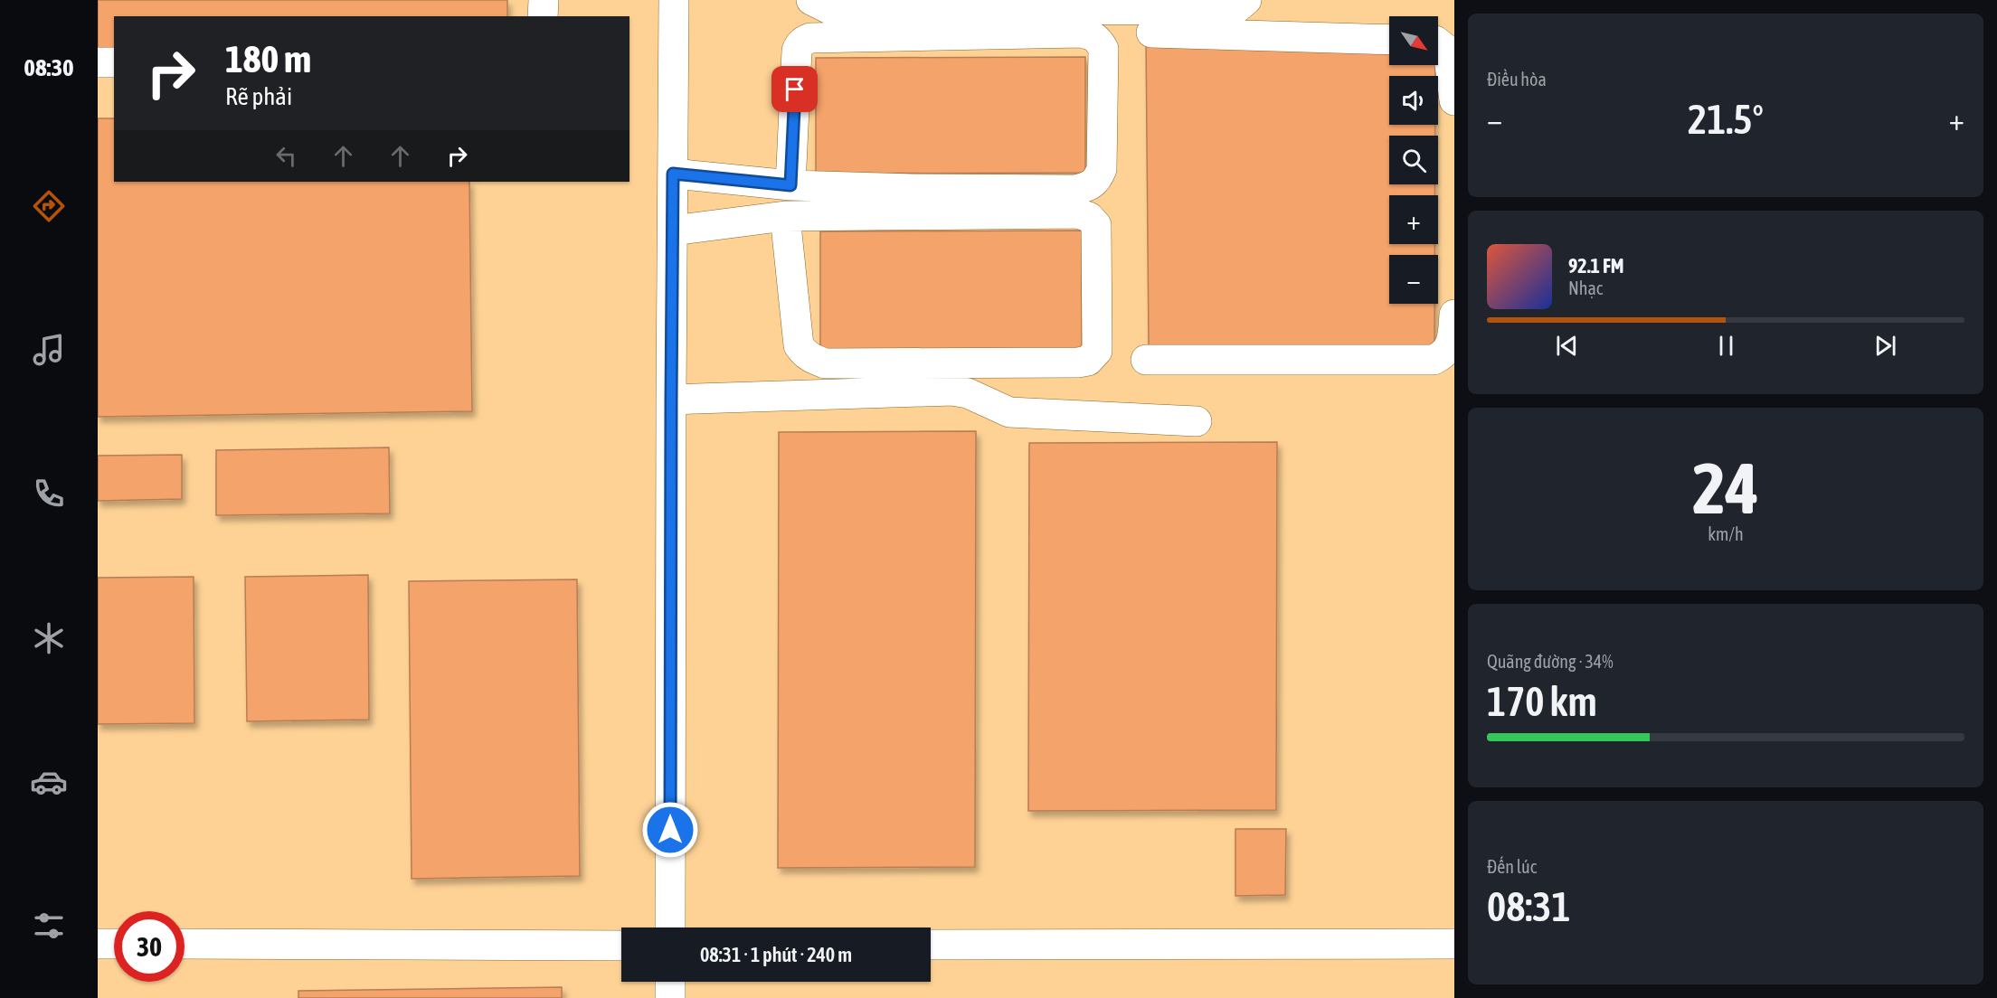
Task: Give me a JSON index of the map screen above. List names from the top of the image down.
{
  "north": "bottom right",
  "page": {
    "tabs": "08:30",
    "tile": [
      "Điều hòa",
      ["24", "km/h"],
      ["Quãng đường · 34%", "170 km"],
      ["Đến lúc", "08:31"]
    ],
    "map_buttons": ["+", "−"],
    "turn": ["180 m", "Rẽ phải"],
    "heat": ["−", "21.5°", "+"],
    "song": ["92.1 FM", "Nhạc"],
    "limit": "30",
    "trip": "08:31 · 1 phút · 240 m"
  }
}
